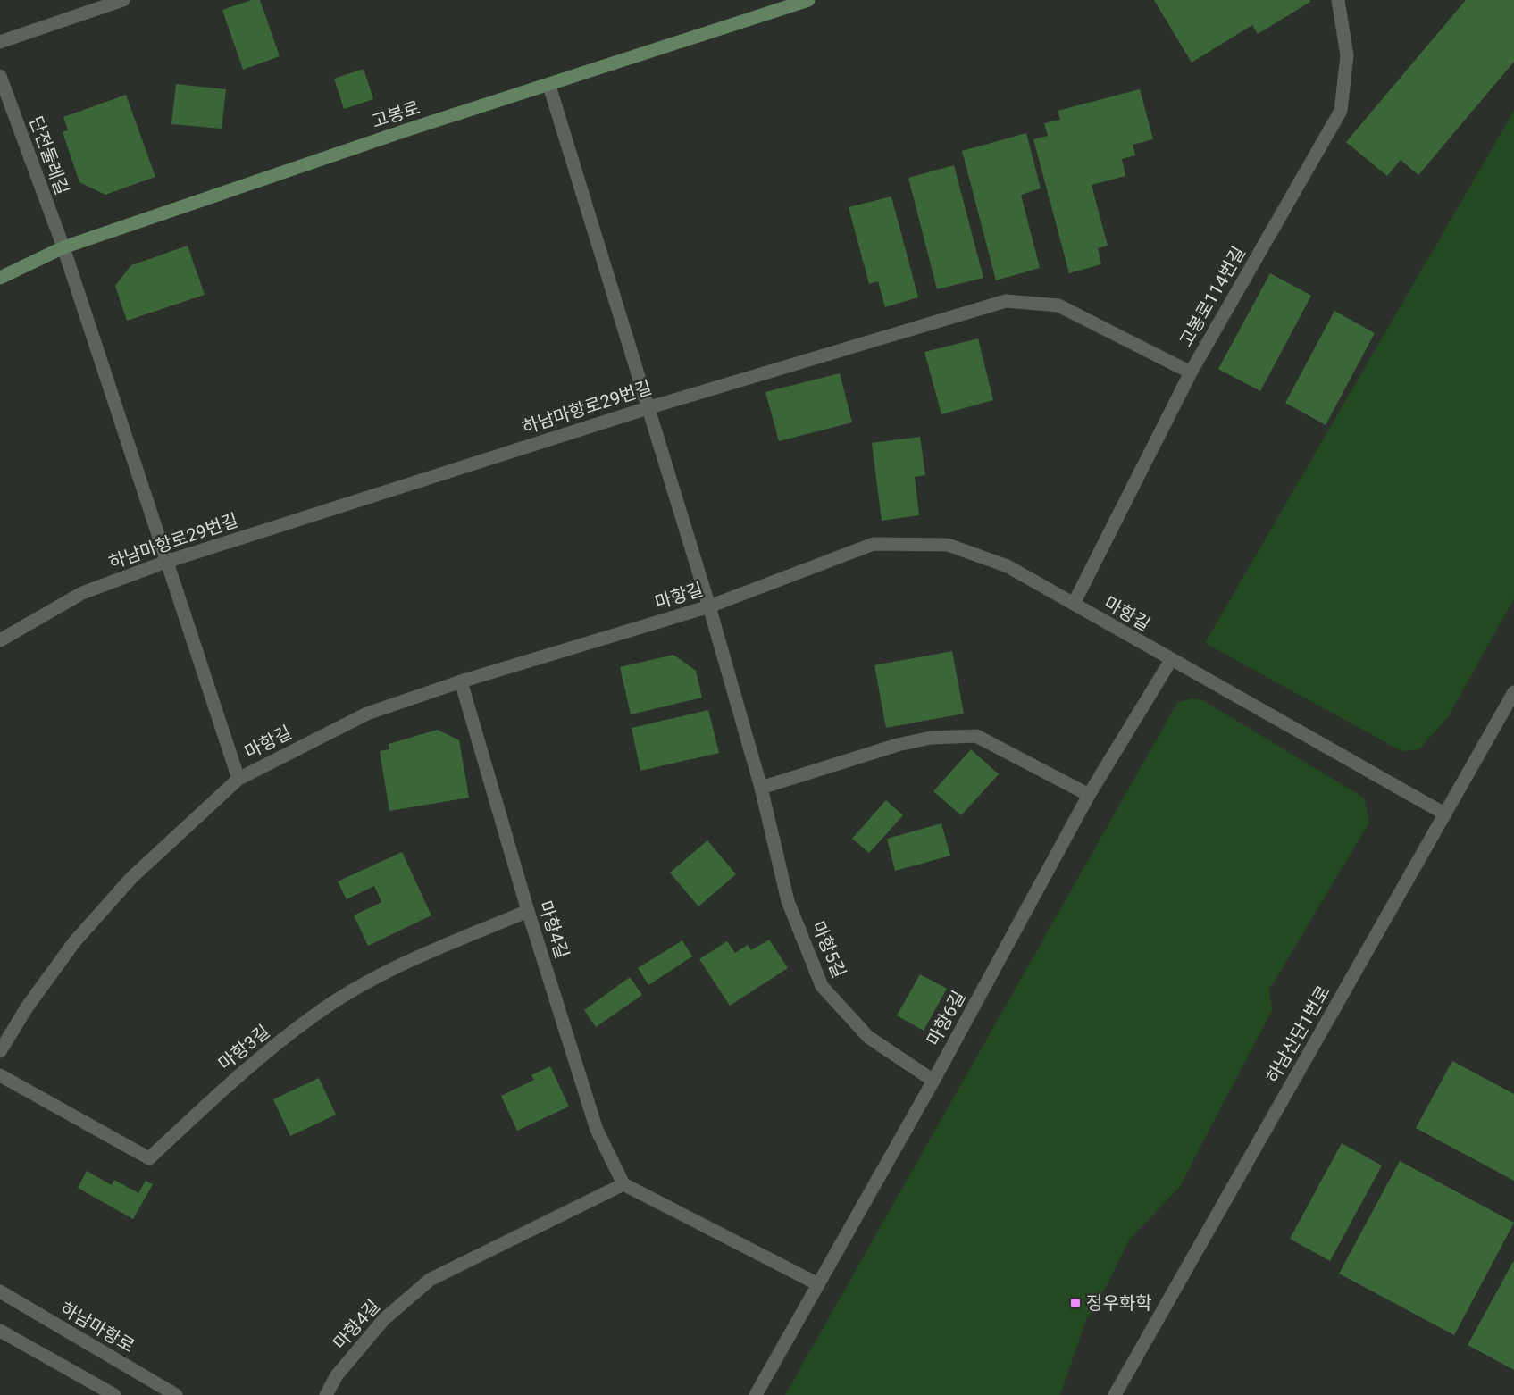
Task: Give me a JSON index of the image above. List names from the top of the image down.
{
  "streets": {
    "main road": ["고봉로"],
    "street": [
      "단전둘레길",
      "고봉로114번길",
      "하남마항로29번길",
      "마항길",
      "마항4길",
      "마항5길",
      "마항6길",
      "하남산단1번로",
      "마항3길",
      "하남마항로"
    ]
  },
  "crossings": [
    ["고봉로", "단전둘레길"],
    ["고봉로", "마항5길"],
    ["단전둘레길", "하남마항로29번길"],
    ["단전둘레길", "마항길"],
    ["고봉로114번길", "하남마항로29번길"],
    ["고봉로114번길", "마항길"],
    ["하남마항로29번길", "마항5길"],
    ["마항길", "마항4길"],
    ["마항길", "마항5길"],
    ["마항길", "마항6길"],
    ["마항길", "하남산단1번로"],
    ["마항4길", "마항3길"],
    ["마항5길", "마항6길"]
  ],
  "places": {
    "transit": ["정우화학"]
  }
}
